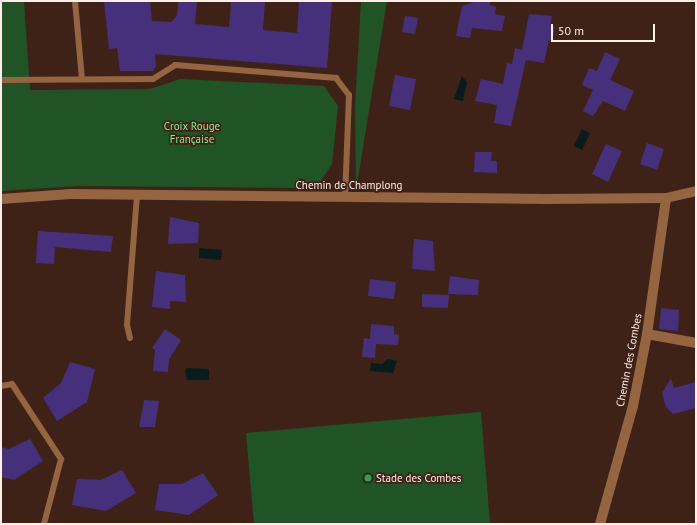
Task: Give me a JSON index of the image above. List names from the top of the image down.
{
  "streets": {
    "street": ["Chemin de Champlong", "Chemin des Combes"]
  },
  "crossings": [
    ["Chemin de Champlong", "Chemin des Combes"]
  ],
  "parks": ["Croix Rouge Française"],
  "places": ["Stade des Combes"],
  "scale_bar": "50 m"
}
